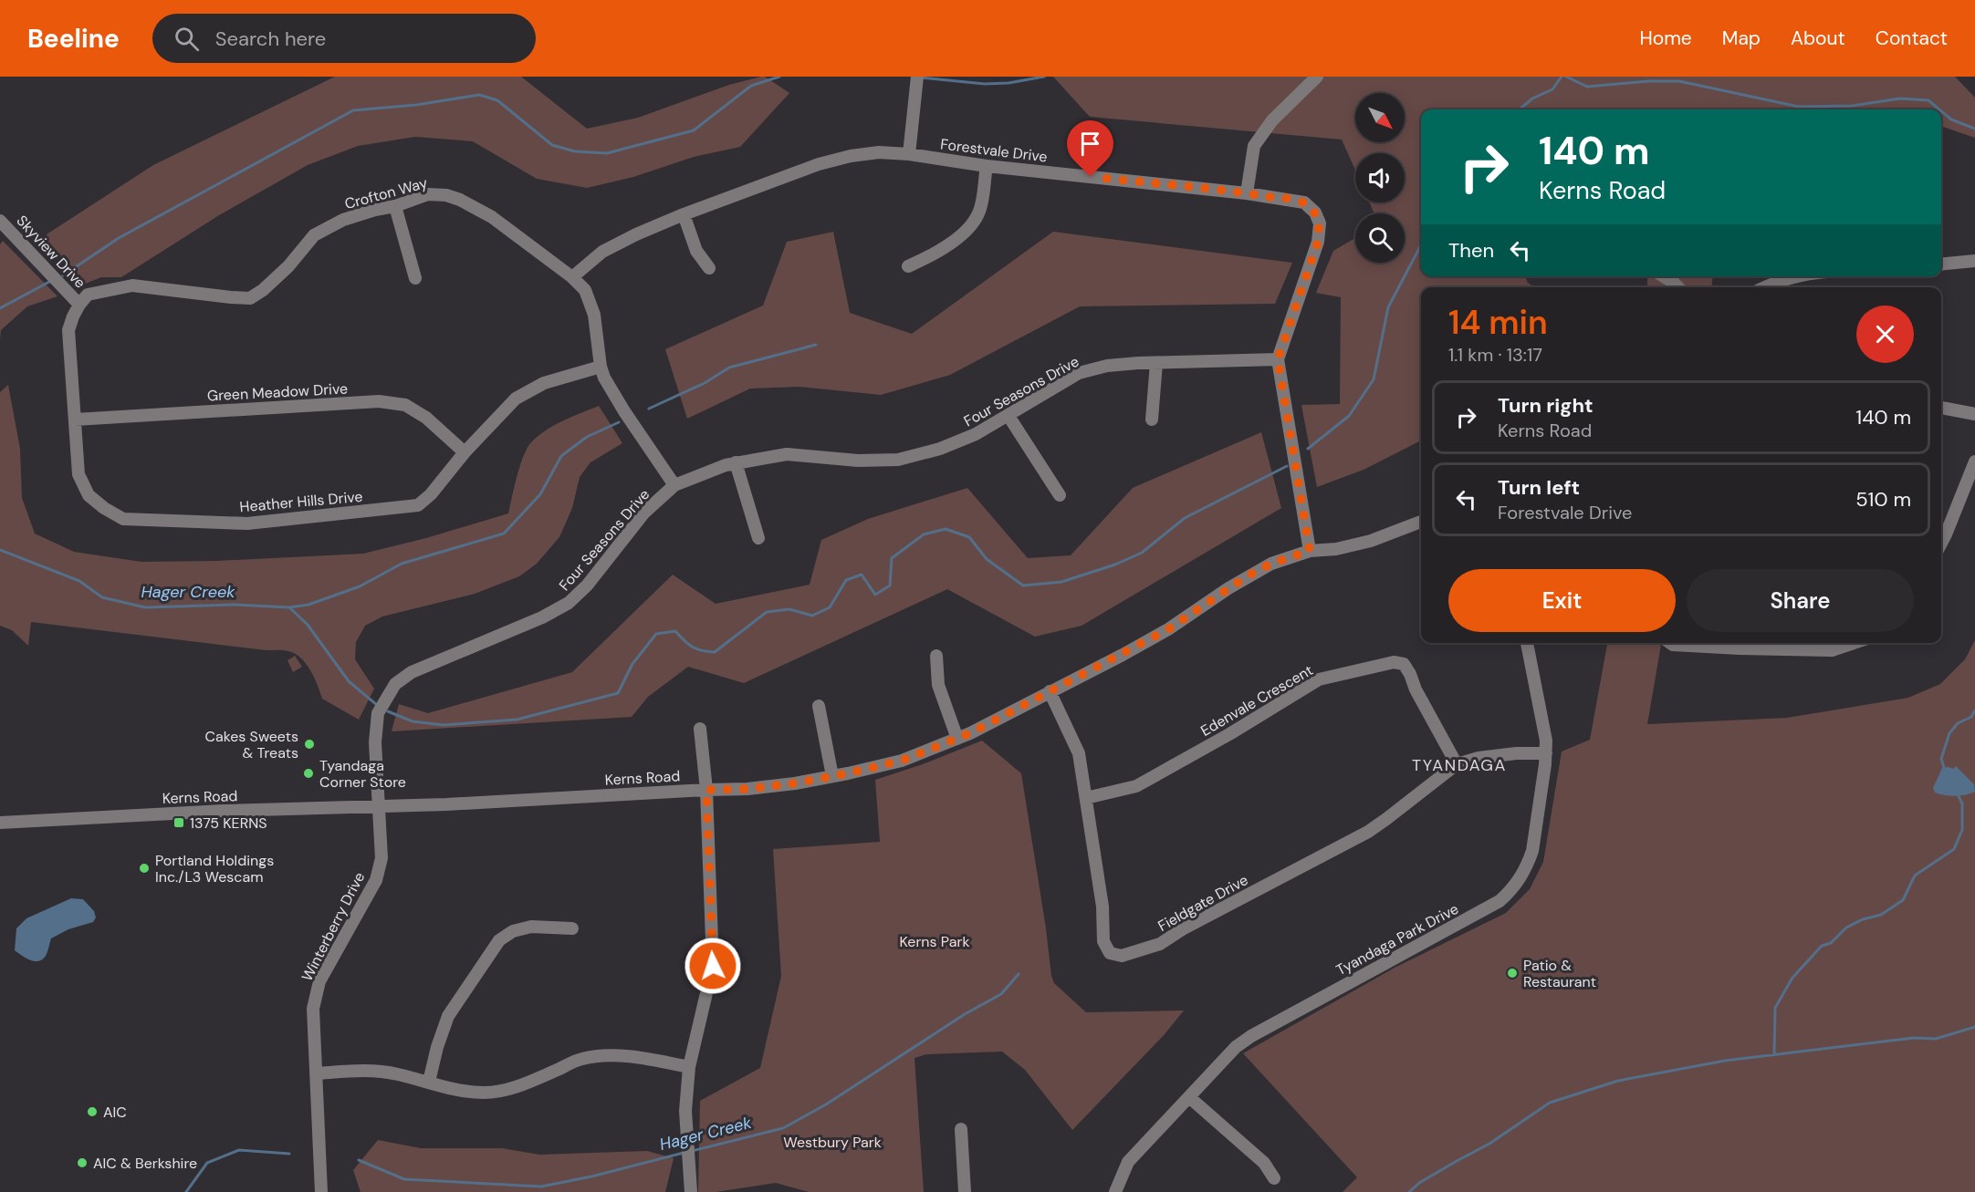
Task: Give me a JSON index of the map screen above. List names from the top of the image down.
{
  "streets": {
    "street": [
      "Forestvale Drive",
      "Crofton Way",
      "Skyview Drive",
      "Four Seasons Drive",
      "Green Meadow Drive",
      "Heather Hills Drive",
      "Edenvale Crescent",
      "Kerns Road",
      "Fieldgate Drive",
      "Winterberry Drive",
      "Tyandaga Park Drive"
    ]
  },
  "crossings": [
    ["Forestvale Drive", "Crofton Way"],
    ["Forestvale Drive", "Four Seasons Drive"],
    ["Forestvale Drive", "Kerns Road"],
    ["Crofton Way", "Skyview Drive"],
    ["Crofton Way", "Four Seasons Drive"],
    ["Crofton Way", "Heather Hills Drive"],
    ["Skyview Drive", "Heather Hills Drive"],
    ["Four Seasons Drive", "Kerns Road"],
    ["Four Seasons Drive", "Winterberry Drive"],
    ["Green Meadow Drive", "Heather Hills Drive"],
    ["Edenvale Crescent", "Fieldgate Drive"],
    ["Kerns Road", "Fieldgate Drive"],
    ["Kerns Road", "Winterberry Drive"],
    ["Fieldgate Drive", "Tyandaga Park Drive"]
  ],
  "districts": ["TYANDAGA"],
  "water": ["Hager Creek"],
  "parks": ["Kerns Park", "Westbury Park"],
  "places": {
    "other": [
      "Cakes Sweets & Treats",
      "Tyandaga Corner Store",
      "Portland Holdings Inc./L3 Wescam",
      "Patio & Restaurant",
      "AIC",
      "AIC & Berkshire"
    ],
    "transit": ["1375 KERNS"]
  },
  "north": "bottom right",
  "page": {
    "header": "Beeline",
    "search": "Search here",
    "nav": [
      "Home",
      "Map",
      "About",
      "Contact"
    ],
    "turn": ["140 m", "Kerns Road"],
    "then": "Then",
    "heading": ["14 min", "1.1 km · 13:17"],
    "list": [
      {
        "name": "Turn right",
        "note": "Kerns Road",
        "value": "140 m"
      },
      {
        "name": "Turn left",
        "note": "Forestvale Drive",
        "value": "510 m"
      }
    ],
    "buttons": ["Exit", "Share"]
  }
}
